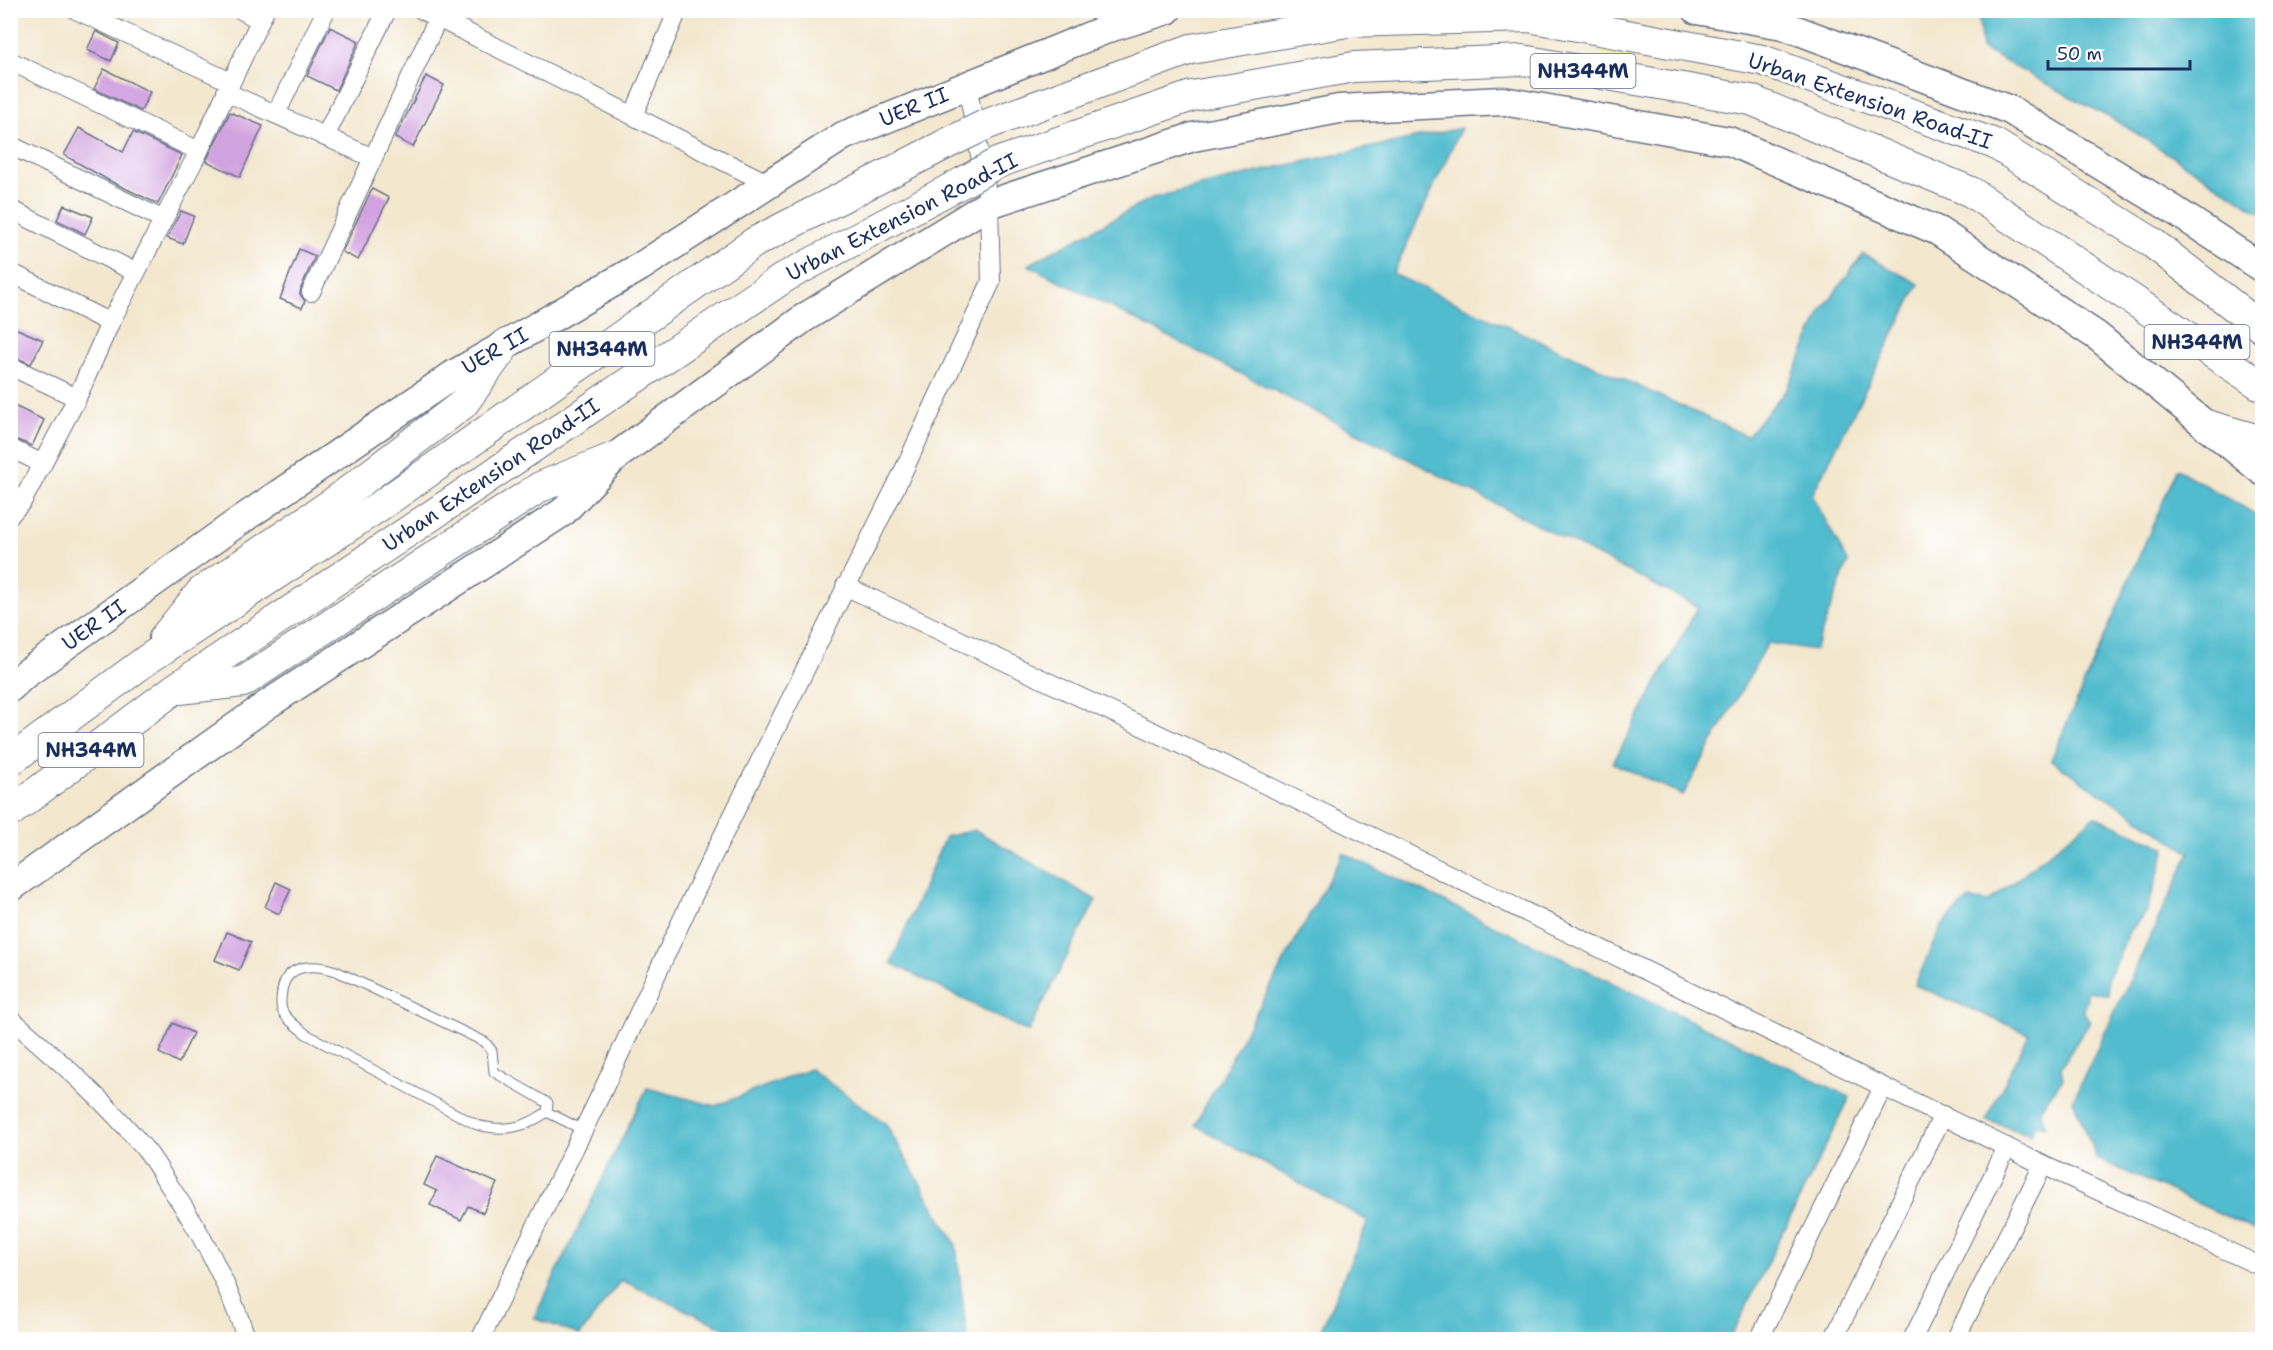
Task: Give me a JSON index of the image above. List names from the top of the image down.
{
  "streets": {
    "highway": ["NH344M", "Urban Extension Road-II"],
    "main road": ["UER II"]
  },
  "scale_bar": "50 m"
}
